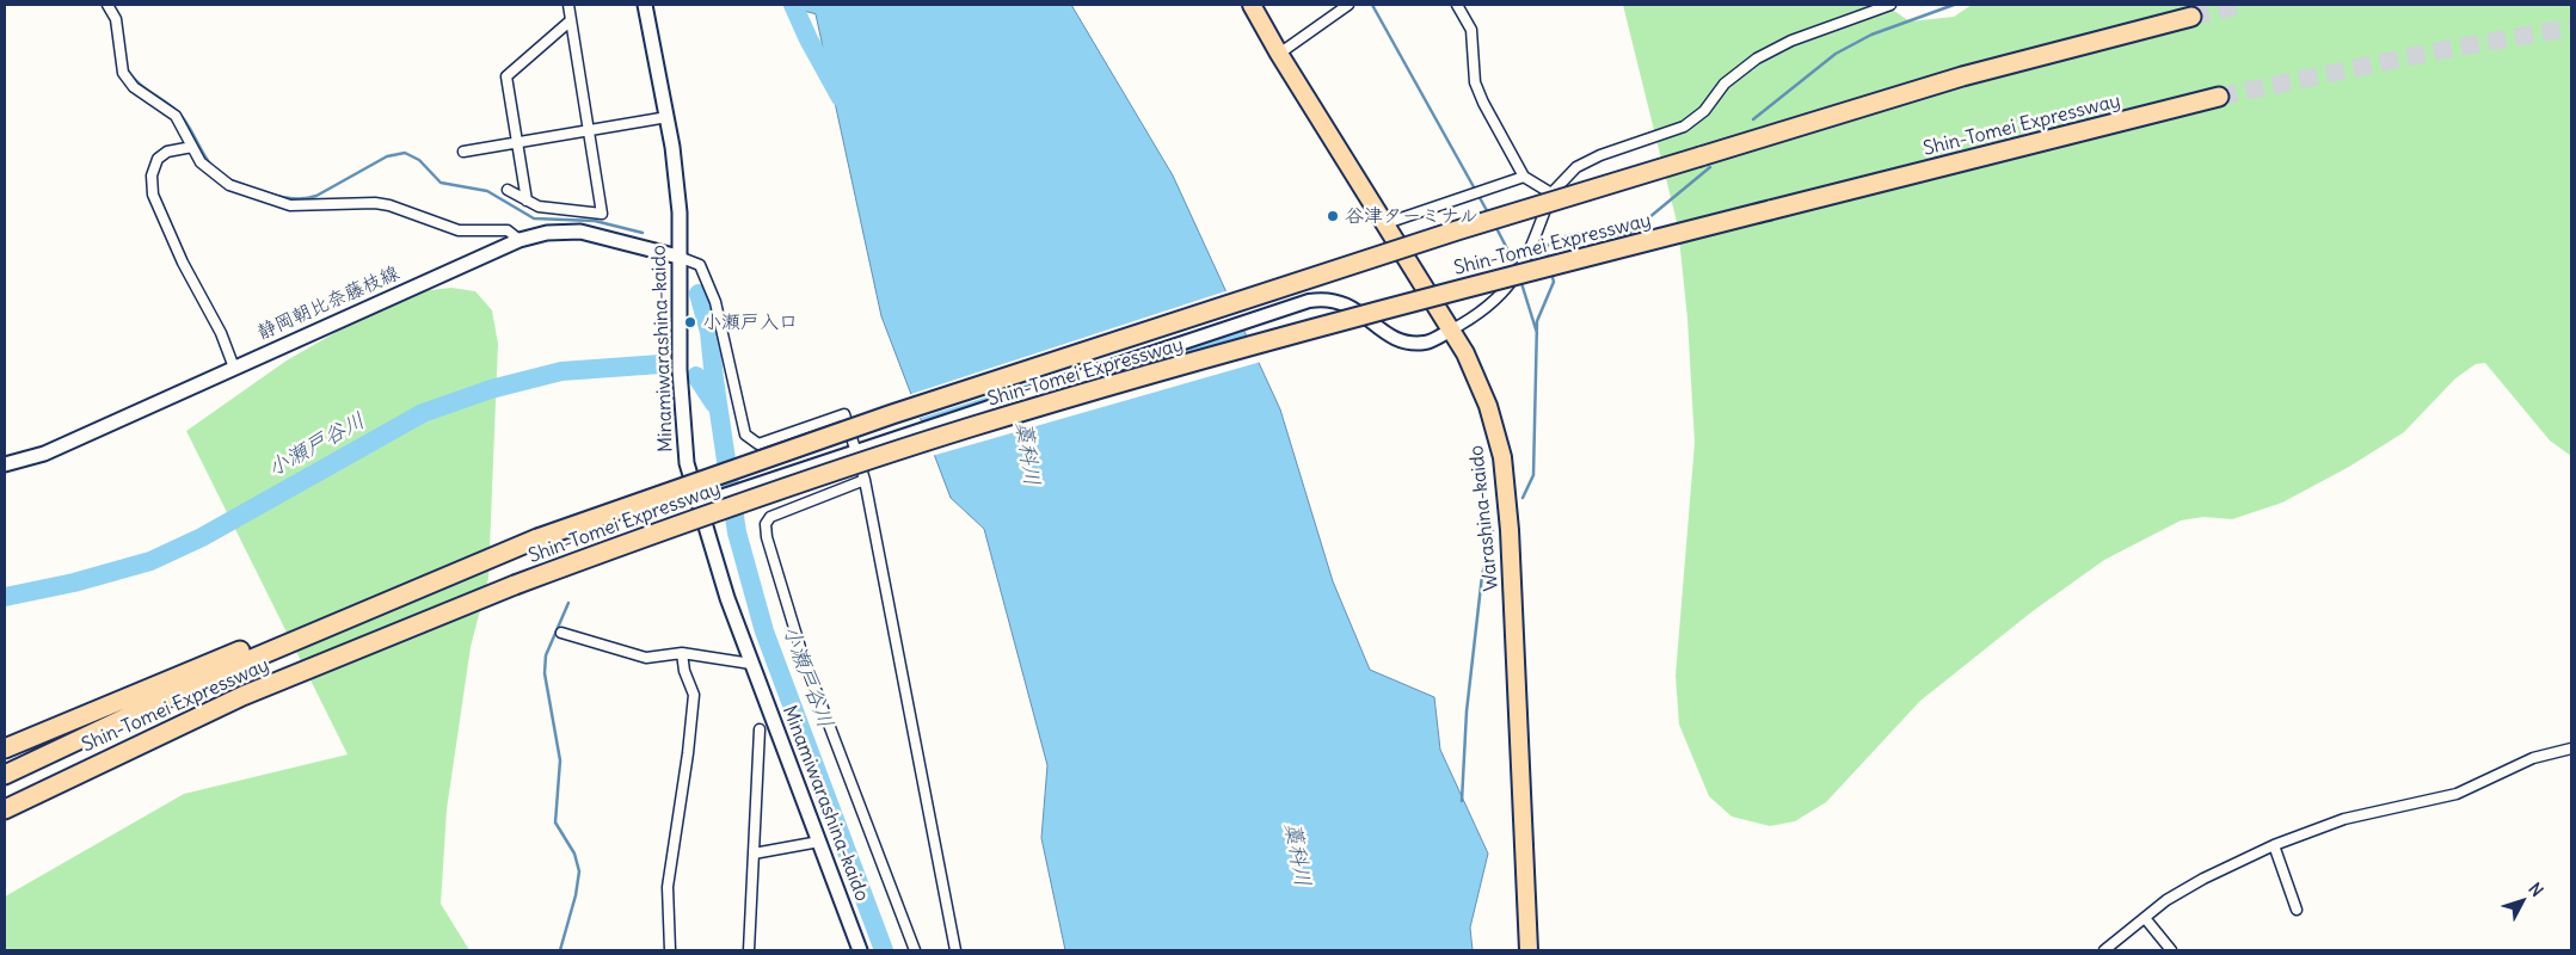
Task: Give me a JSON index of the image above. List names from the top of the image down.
{
  "streets": {
    "highway": ["Shin-Tomei Expressway", "Warashina-kaido"],
    "main road": ["静岡朝比奈藤枝線", "Minamiwarashina-kaido"]
  },
  "crossings": [
    ["静岡朝比奈藤枝線", "Minamiwarashina-kaido"]
  ],
  "water": ["小瀬戸谷川", "藁科川"],
  "places": ["谷津ターミナル", "小瀬戸入口"],
  "north": "top right"
}
